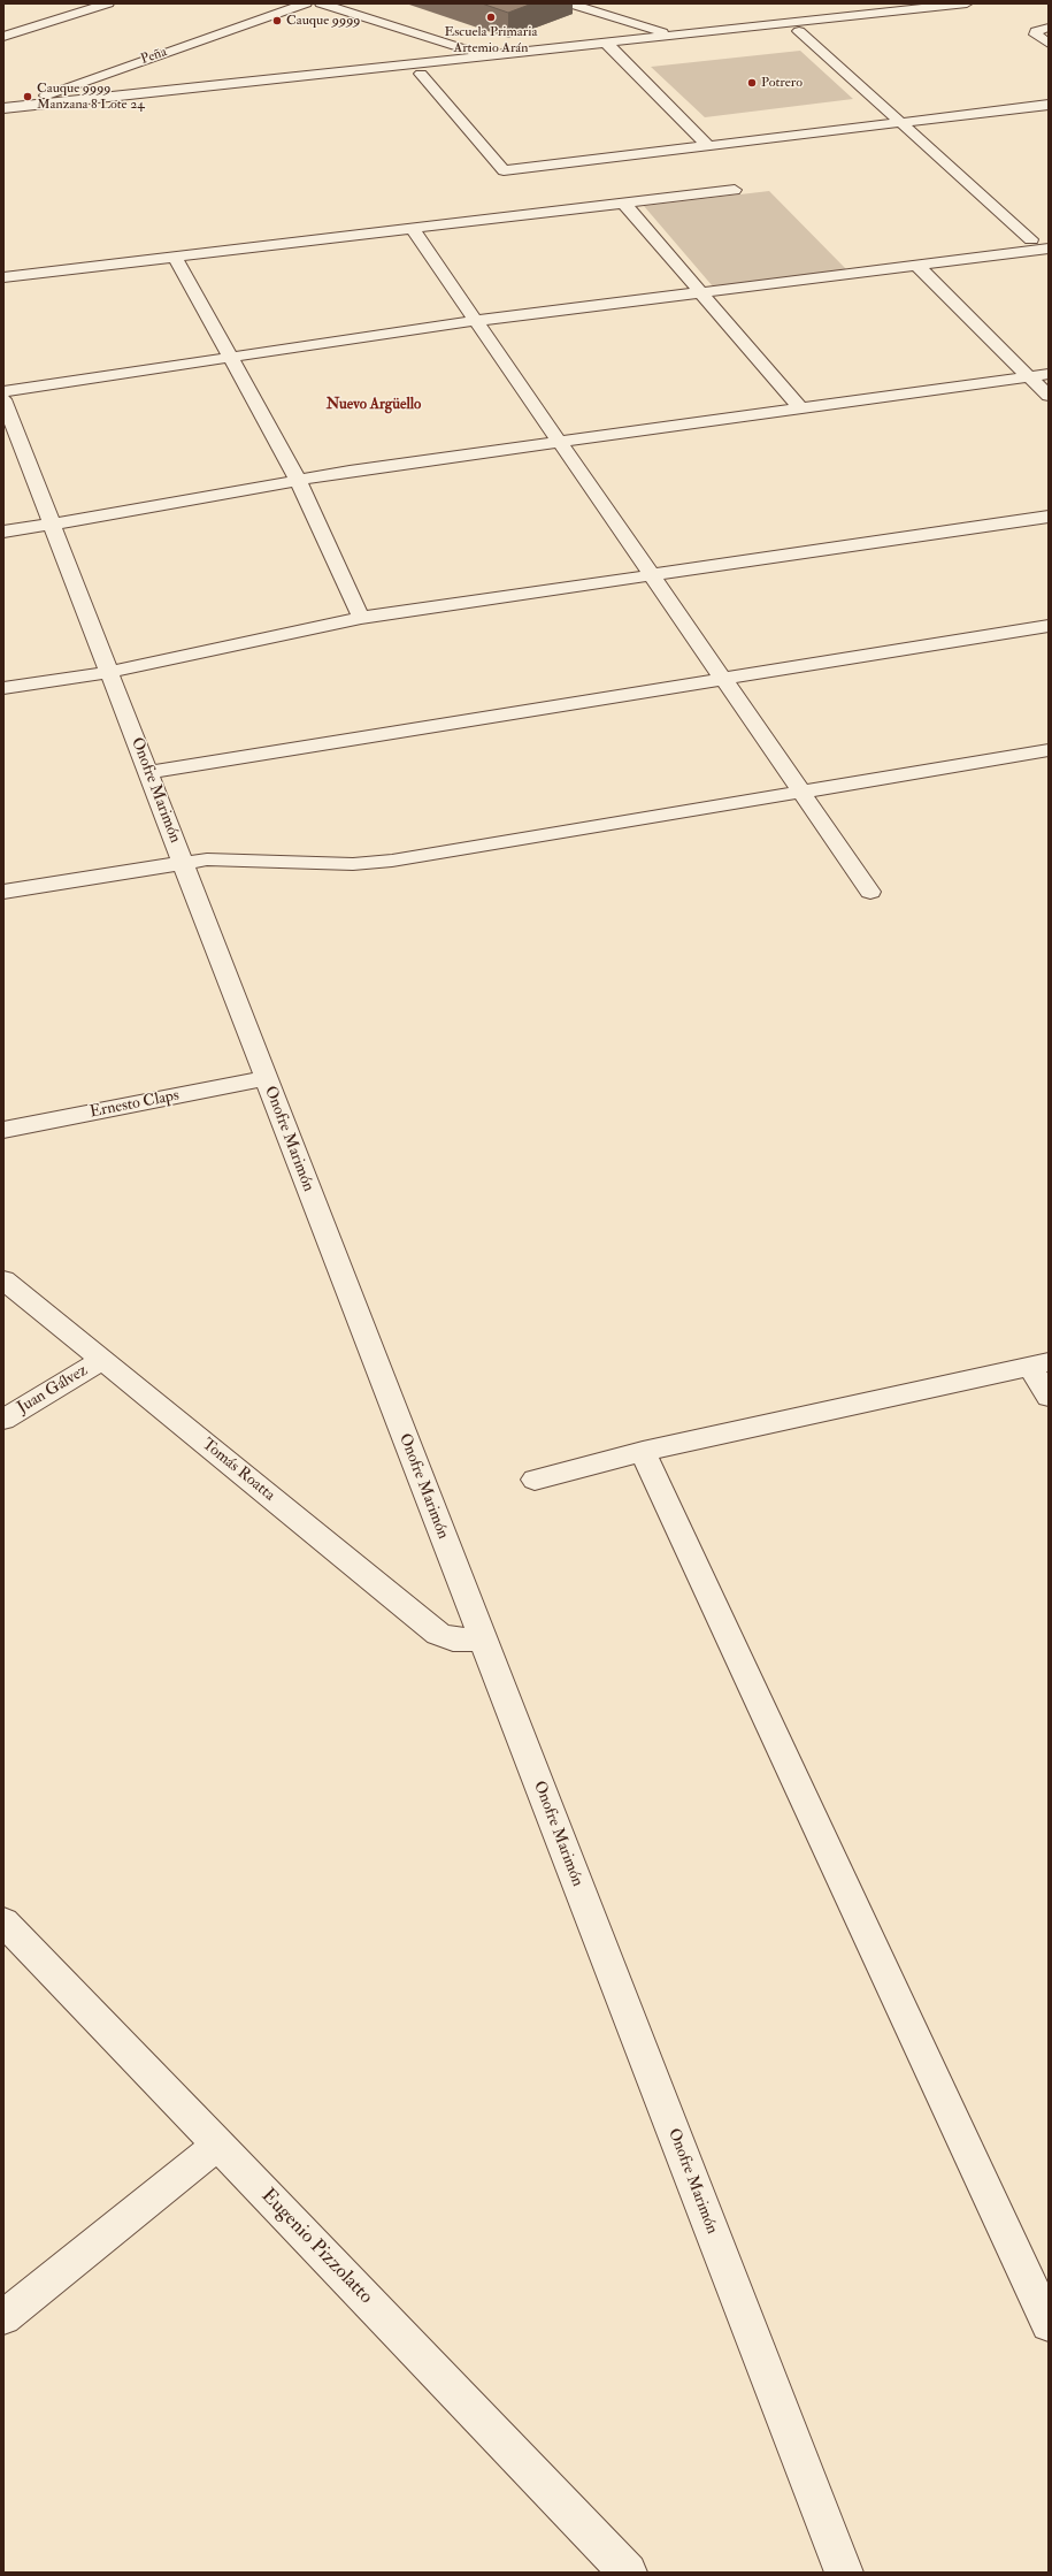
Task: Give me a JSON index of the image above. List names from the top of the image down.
{
  "streets": {
    "street": [
      "Peña",
      "Onofre Marimón",
      "Ernesto Claps",
      "Juan Gálvez",
      "Tomás Roatta",
      "Eugenio Pizzolatto"
    ]
  },
  "crossings": [
    ["Onofre Marimón", "Ernesto Claps"],
    ["Onofre Marimón", "Tomás Roatta"],
    ["Juan Gálvez", "Tomás Roatta"]
  ],
  "districts": ["Nuevo Argüello"],
  "places": [
    "Escuela Primaria Artemio Arán",
    "Cauque 9999",
    "Potrero",
    "Cauque 9999 Manzana 8 Lote 24"
  ]
}
